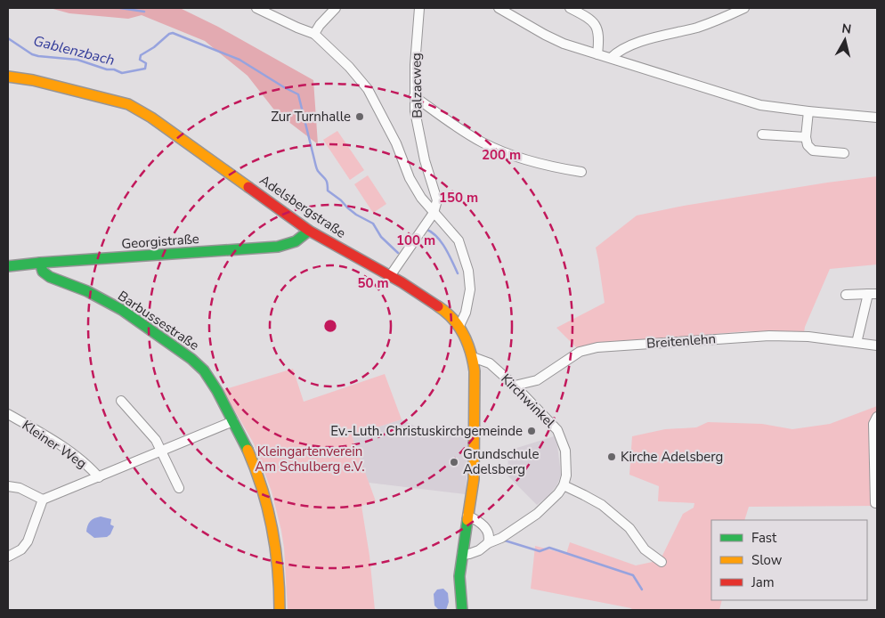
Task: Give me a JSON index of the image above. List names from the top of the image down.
{
  "streets": {
    "street": [
      "Balzacweg",
      "Adelsbergstraße",
      "Georgistraße",
      "Barbussestraße",
      "Breitenlehn",
      "Kirchwinkel",
      "Kleiner Weg"
    ]
  },
  "crossings": [
    ["Adelsbergstraße", "Georgistraße"],
    ["Adelsbergstraße", "Kirchwinkel"],
    ["Georgistraße", "Barbussestraße"],
    ["Breitenlehn", "Kirchwinkel"]
  ],
  "water": ["Gablenzbach"],
  "parks": ["Kleingartenverein Am Schulberg e.V."],
  "places": [
    "Zur Turnhalle",
    "Ev.-Luth. Christuskirchgemeinde",
    "Kirche Adelsberg",
    "Grundschule Adelsberg"
  ],
  "legend": ["Fast", "Slow", "Jam"],
  "north": "top",
  "rings": [
    "200 m",
    "150 m",
    "100 m",
    "50 m"
  ]
}
